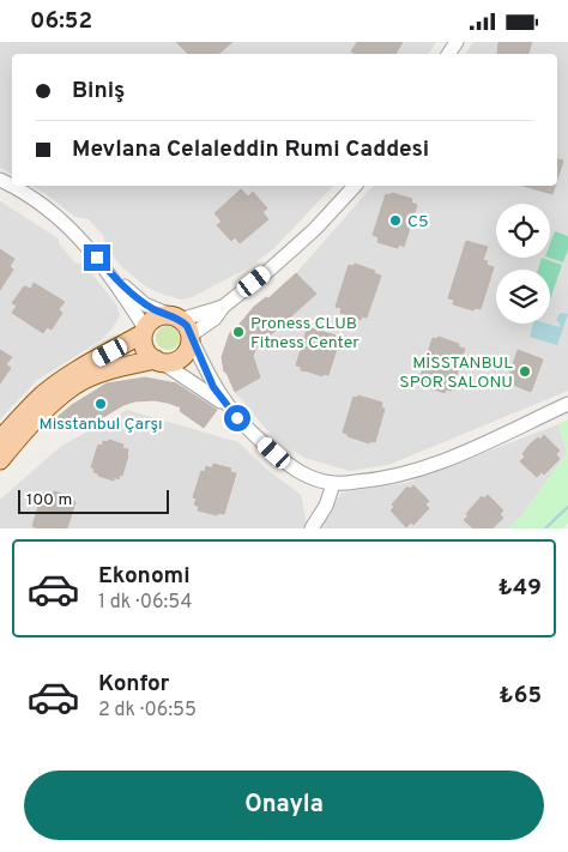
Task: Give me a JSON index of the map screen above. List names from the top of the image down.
{
  "places": [
    "C5",
    "Proness CLUB Fitness Center",
    "MİSSTANBUL SPOR SALONU",
    "Misstanbul Çarşı"
  ],
  "scale_bar": "100 m",
  "page": {
    "status": "06:52",
    "banner": ["Biniş", "Mevlana Celaleddin Rumi Caddesi"],
    "scale": "100 m",
    "list": [
      {
        "name": "Ekonomi",
        "note": "1 dk · 06:54",
        "value": "₺49"
      },
      {
        "name": "Konfor",
        "note": "2 dk · 06:55",
        "value": "₺65"
      }
    ],
    "buttons": "Onayla"
  }
}
